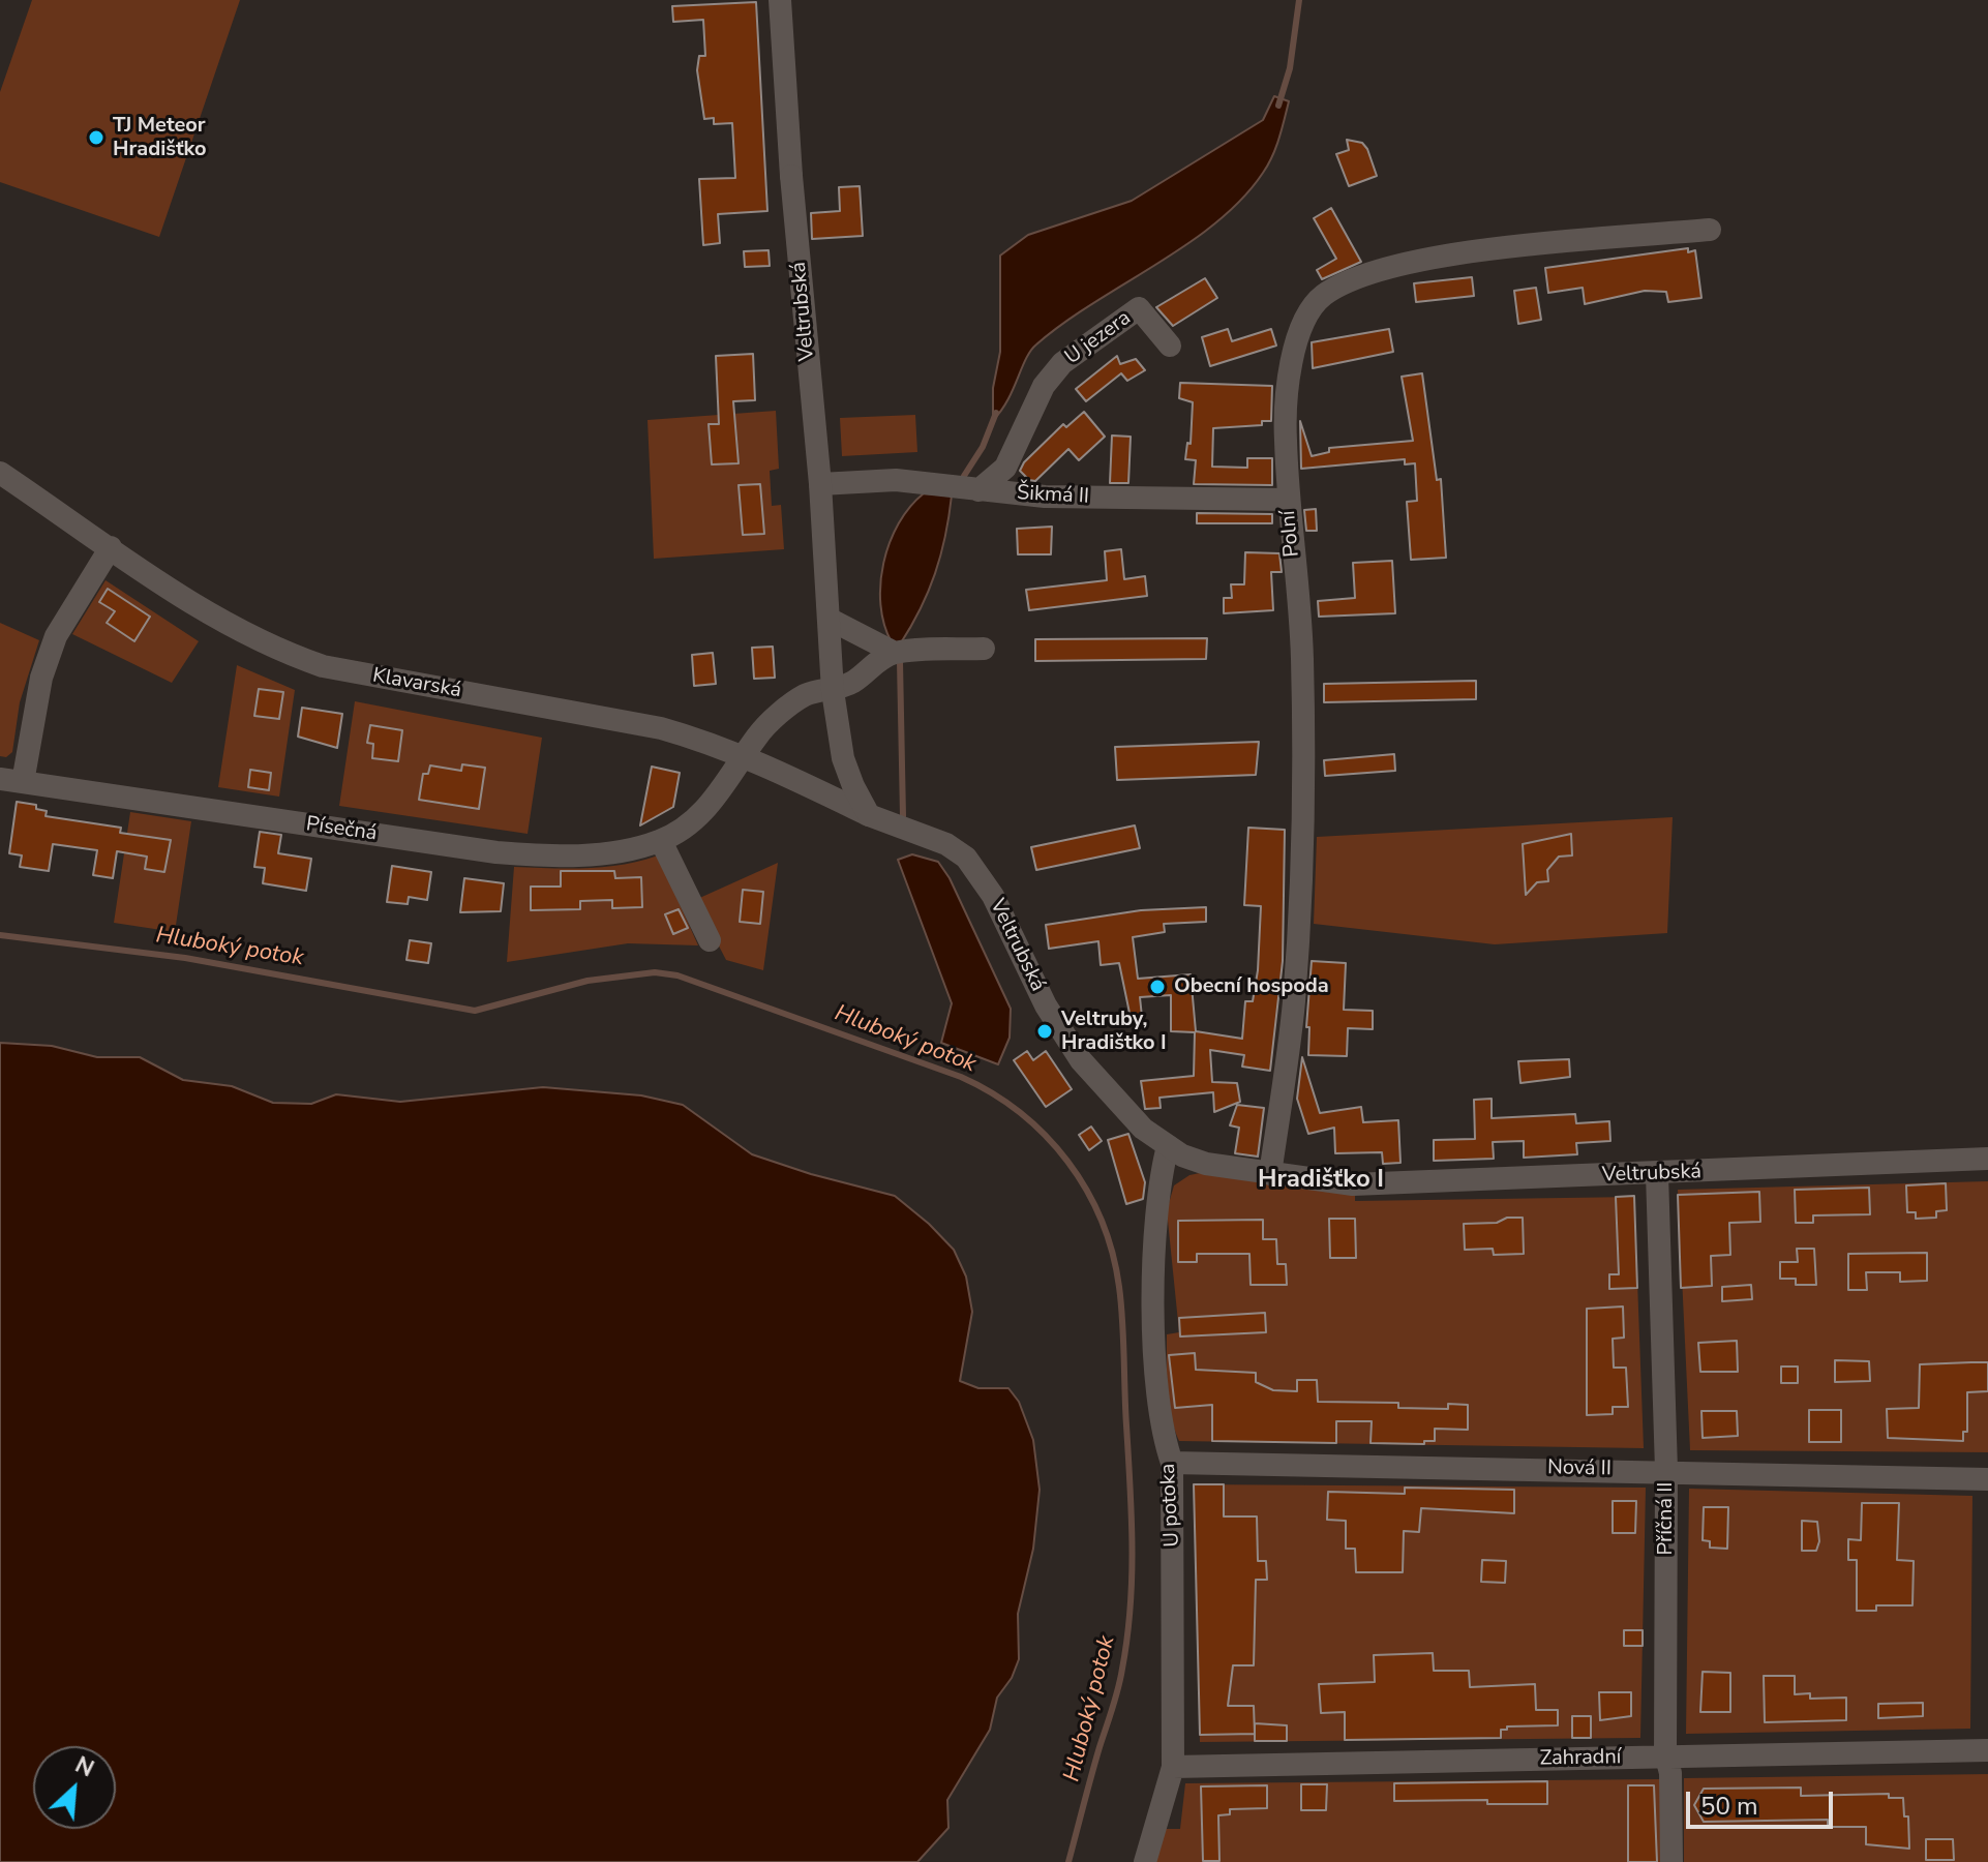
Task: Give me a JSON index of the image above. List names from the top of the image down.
{
  "streets": {
    "street": [
      "Veltrubská",
      "U jezera",
      "Šikmá II",
      "Polní",
      "Klavarská",
      "Písečná",
      "Nová II",
      "U potoka",
      "Příčná II",
      "Zahradní"
    ]
  },
  "crossings": [
    ["Veltrubská", "Šikmá II"],
    ["Veltrubská", "Polní"],
    ["Veltrubská", "Klavarská"],
    ["Veltrubská", "Písečná"],
    ["Veltrubská", "U potoka"],
    ["Veltrubská", "Příčná II"],
    ["U jezera", "Šikmá II"],
    ["Šikmá II", "Polní"],
    ["Klavarská", "Písečná"],
    ["Nová II", "U potoka"],
    ["Nová II", "Příčná II"],
    ["U potoka", "Zahradní"],
    ["Příčná II", "Zahradní"]
  ],
  "districts": ["Hradišťko I"],
  "water": ["Hluboký potok"],
  "places": ["TJ Meteor Hradišťko", "Obecní hospoda", "Veltruby, Hradištko I"],
  "scale_bar": "50 m",
  "north": "top right"
}
